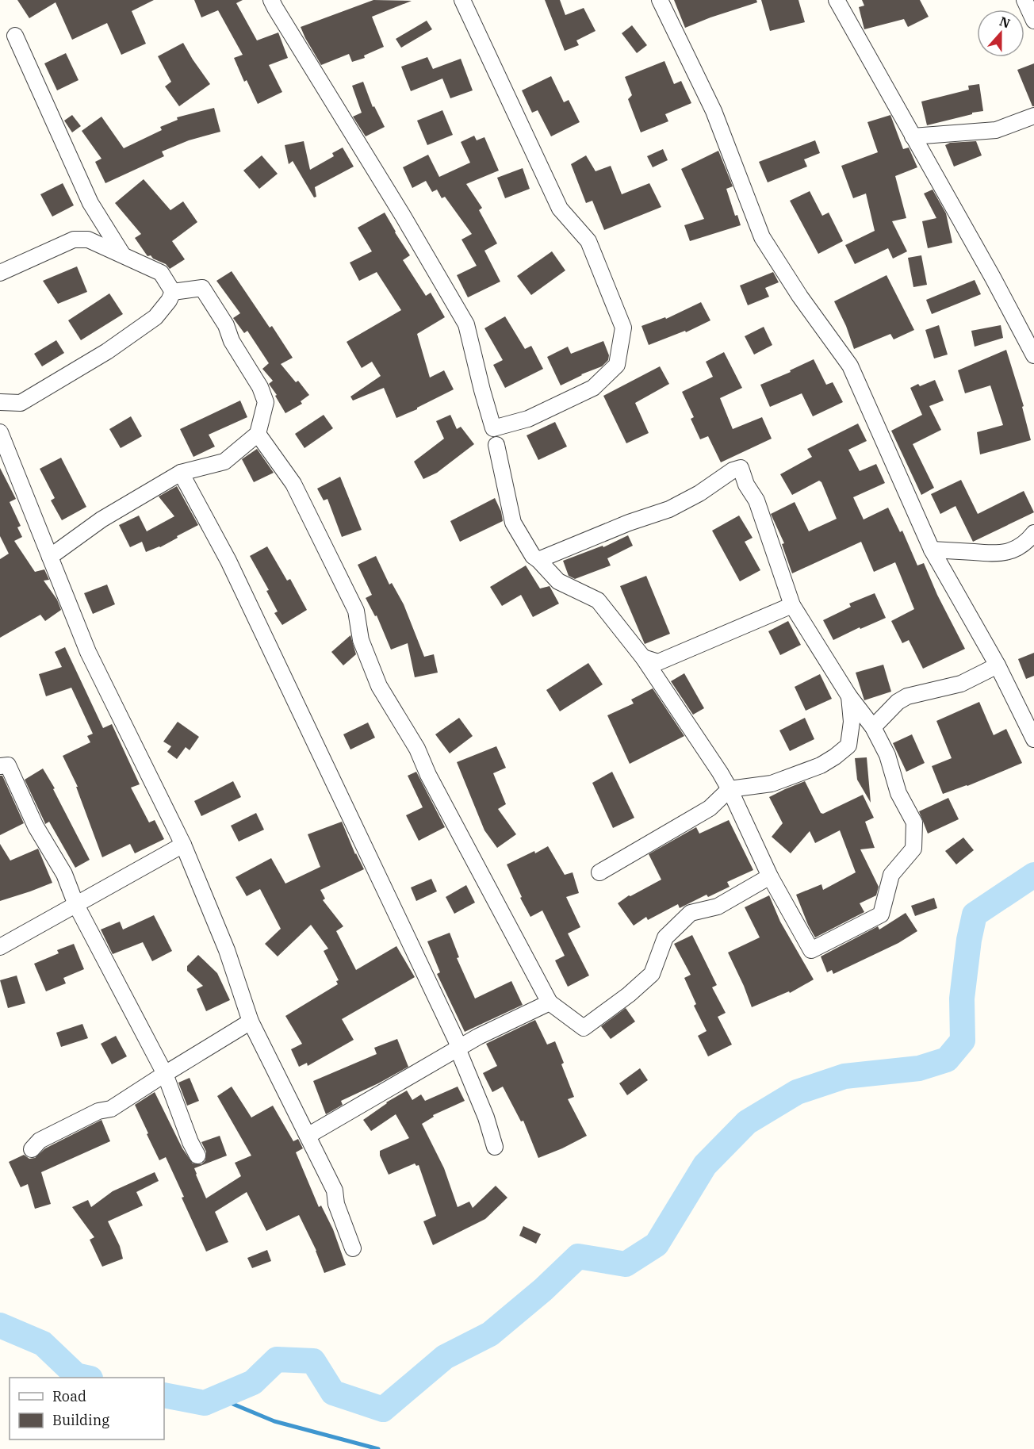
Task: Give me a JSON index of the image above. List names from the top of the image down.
{
  "legend": ["Road", "Building"],
  "north": "top"
}
